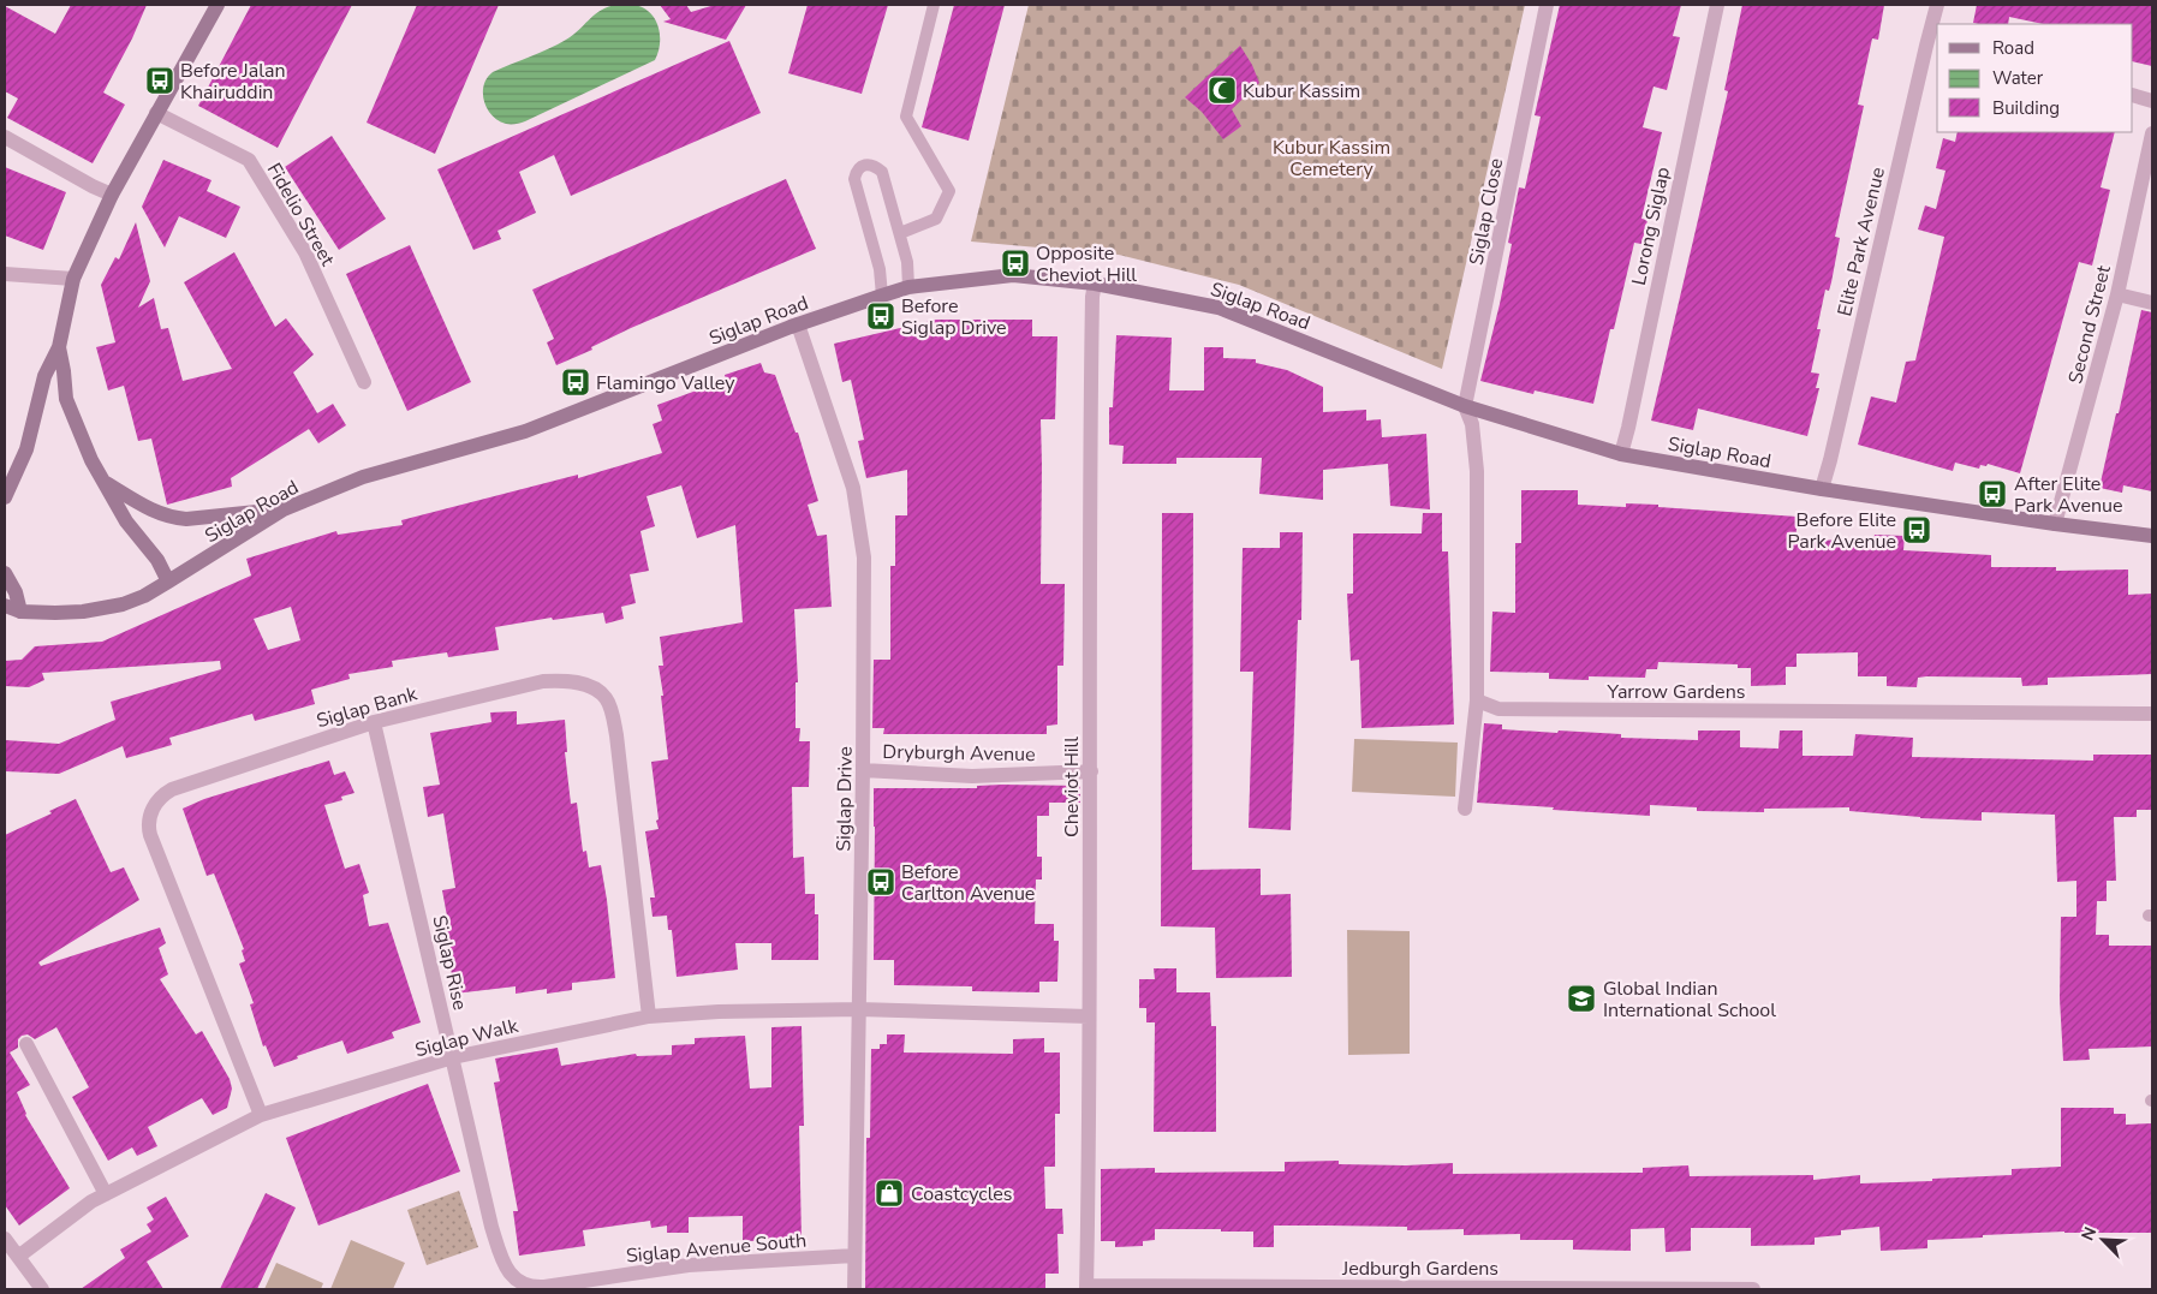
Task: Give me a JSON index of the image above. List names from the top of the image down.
{
  "streets": {
    "main road": ["Siglap Road"],
    "street": [
      "Siglap Close",
      "Fidelio Street",
      "Lorong Siglap",
      "Elite Park Avenue",
      "Second Street",
      "Yarrow Gardens",
      "Siglap Bank",
      "Dryburgh Avenue",
      "Cheviot Hill",
      "Siglap Drive",
      "Siglap Rise",
      "Siglap Walk",
      "Siglap Avenue South",
      "Jedburgh Gardens"
    ]
  },
  "crossings": [
    ["Siglap Close", "Siglap Road"],
    ["Lorong Siglap", "Siglap Road"],
    ["Elite Park Avenue", "Siglap Road"],
    ["Siglap Road", "Second Street"],
    ["Siglap Road", "Cheviot Hill"],
    ["Siglap Road", "Siglap Drive"],
    ["Siglap Bank", "Siglap Rise"],
    ["Siglap Bank", "Siglap Walk"],
    ["Dryburgh Avenue", "Cheviot Hill"],
    ["Dryburgh Avenue", "Siglap Drive"],
    ["Cheviot Hill", "Siglap Walk"],
    ["Cheviot Hill", "Jedburgh Gardens"],
    ["Siglap Drive", "Siglap Walk"],
    ["Siglap Drive", "Siglap Avenue South"],
    ["Siglap Rise", "Siglap Walk"],
    ["Siglap Rise", "Siglap Avenue South"]
  ],
  "parks": ["Kubur Kassim Cemetery"],
  "places": {
    "bus stop": [
      "Before Jalan Khairuddin",
      "Opposite Cheviot Hill",
      "Before Siglap Drive",
      "Flamingo Valley",
      "After Elite Park Avenue",
      "Before Elite Park Avenue",
      "Before Carlton Avenue"
    ],
    "mosque": ["Kubur Kassim"],
    "school or university": ["Global Indian International School"],
    "shop": ["Coastcycles"]
  },
  "legend": ["Road", "Water", "Building"],
  "north": "top left"
}
